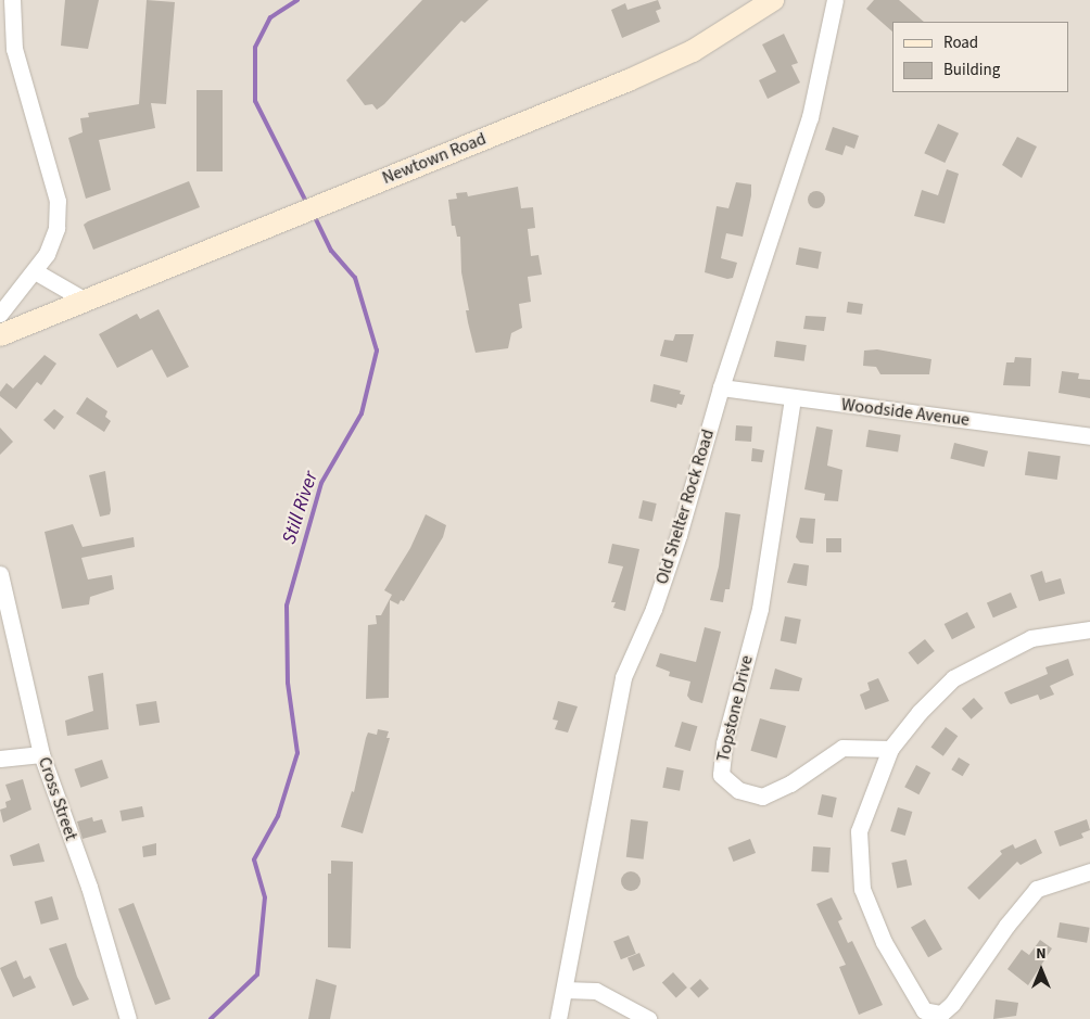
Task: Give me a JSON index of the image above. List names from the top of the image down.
{
  "streets": {
    "main road": ["Newtown Road"],
    "street": [
      "Woodside Avenue",
      "Old Shelter Rock Road",
      "Topstone Drive",
      "Cross Street"
    ]
  },
  "crossings": [
    ["Woodside Avenue", "Old Shelter Rock Road"],
    ["Woodside Avenue", "Topstone Drive"]
  ],
  "water": ["Still River"],
  "legend": ["Road", "Building"],
  "north": "top"
}
